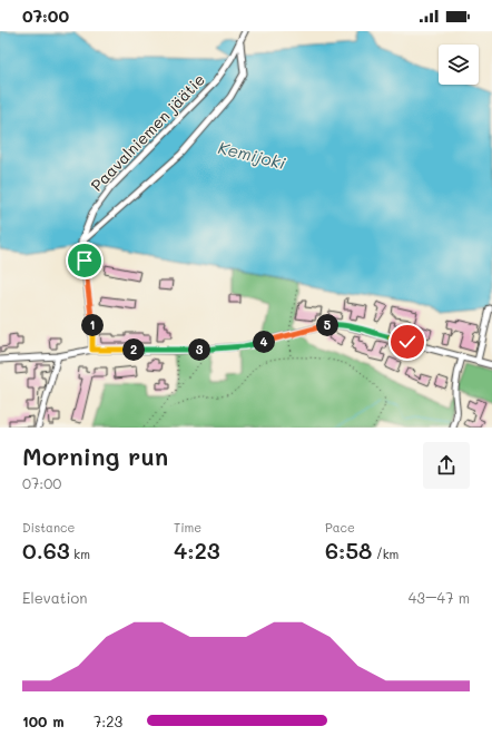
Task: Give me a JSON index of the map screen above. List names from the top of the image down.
{
  "streets": {
    "street": ["Paavalniemen jäätie"]
  },
  "water": ["Kemijoki"],
  "page": {
    "status": "07:00",
    "pins": [
      "1",
      "5",
      "4",
      "2",
      "3"
    ],
    "heading": ["Morning run", "07:00"],
    "stats": [
      ["Distance", "0.63 km"],
      ["Time", "4:23"],
      ["Pace", "6:58 /km"]
    ],
    "chart": ["Elevation", "43–47 m"],
    "list": [
      {
        "name": "100 m",
        "note": "7:23"
      }
    ]
  }
}
